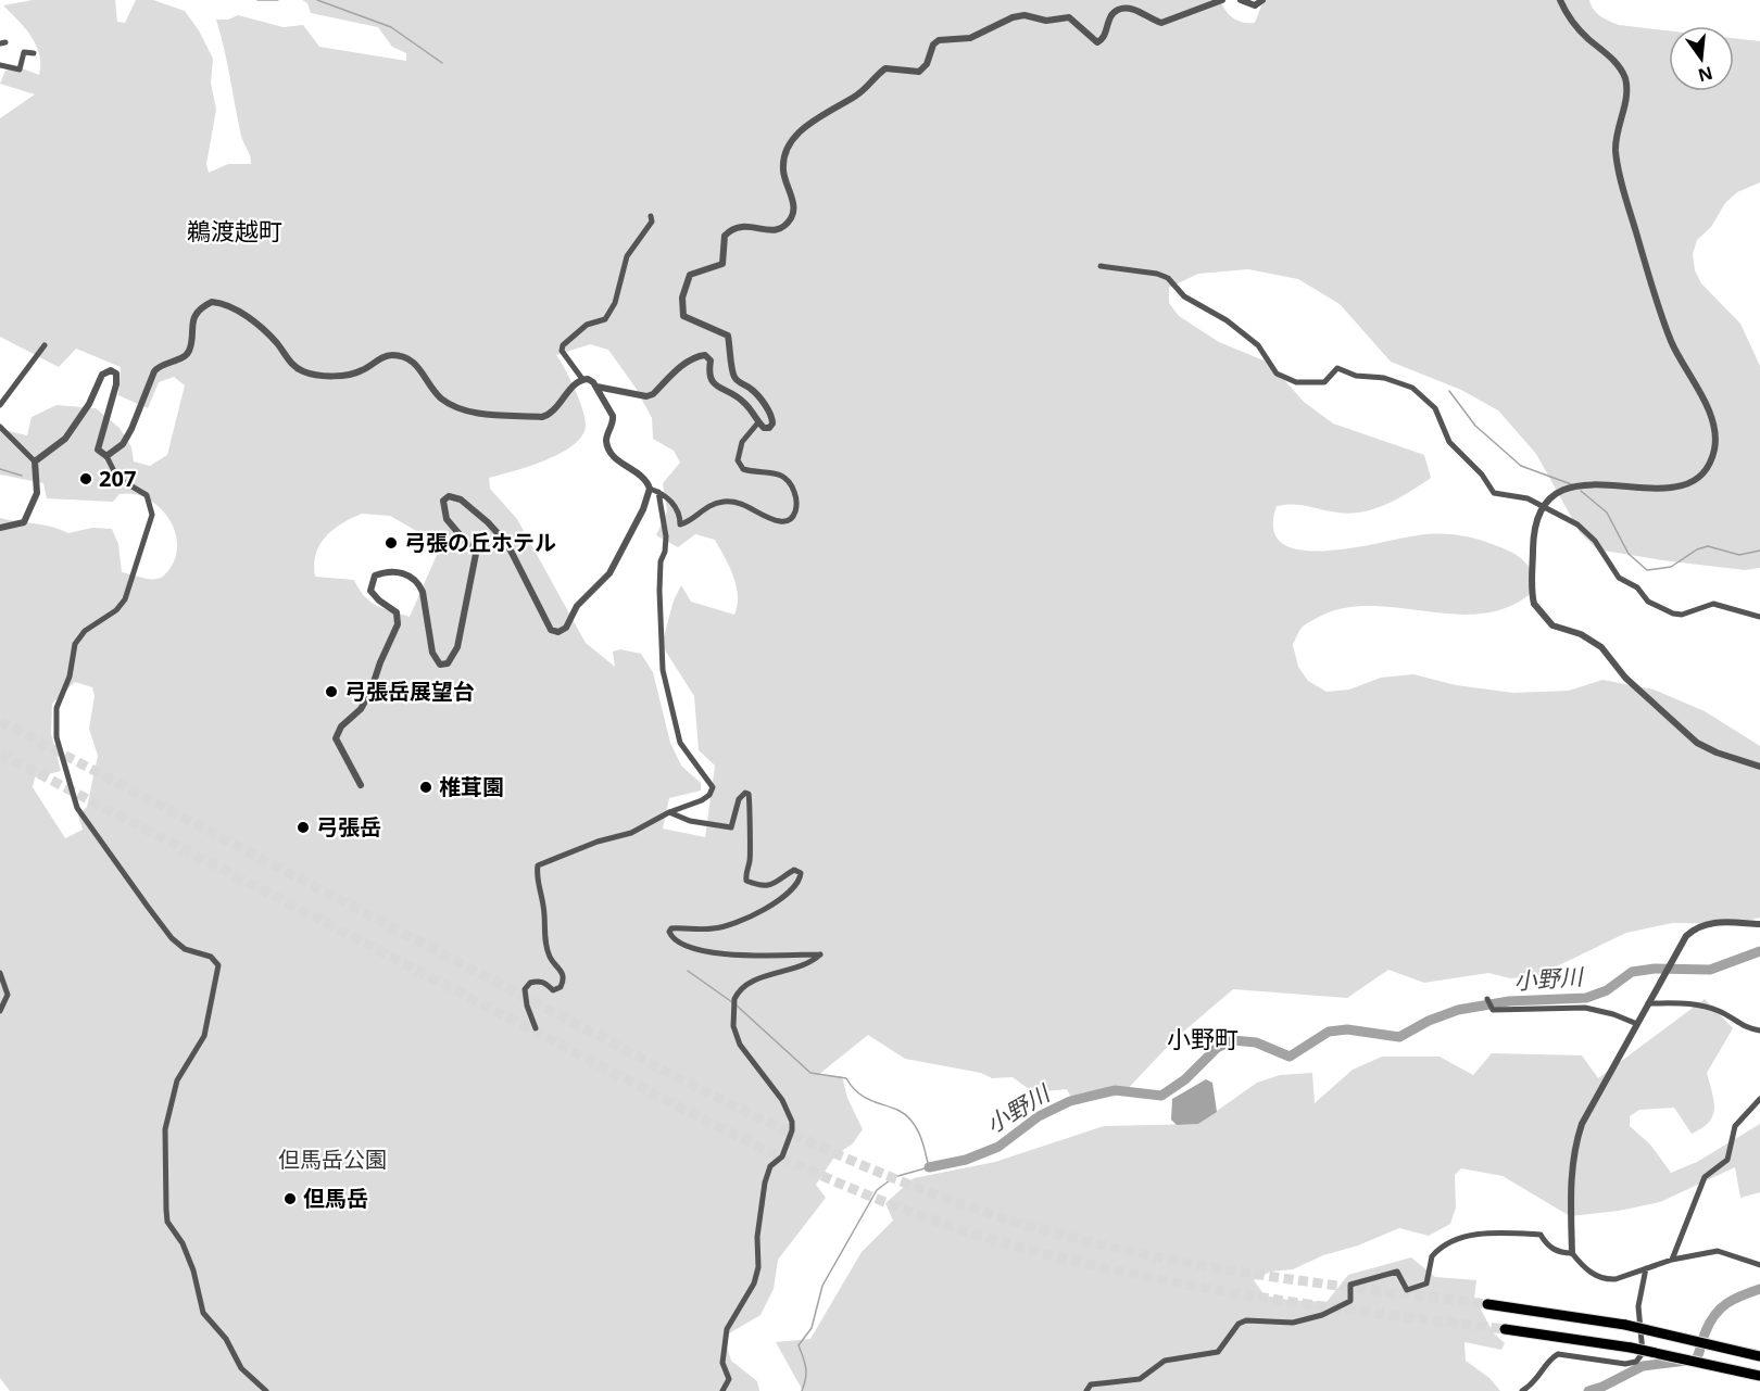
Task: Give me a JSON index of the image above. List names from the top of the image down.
{
  "districts": ["鵜渡越町", "小野町"],
  "water": ["小野川"],
  "parks": ["但馬岳公園"],
  "places": [
    "207",
    "弓張の丘ホテル",
    "弓張岳展望台",
    "椎茸園",
    "弓張岳",
    "但馬岳"
  ],
  "north": "bottom"
}
